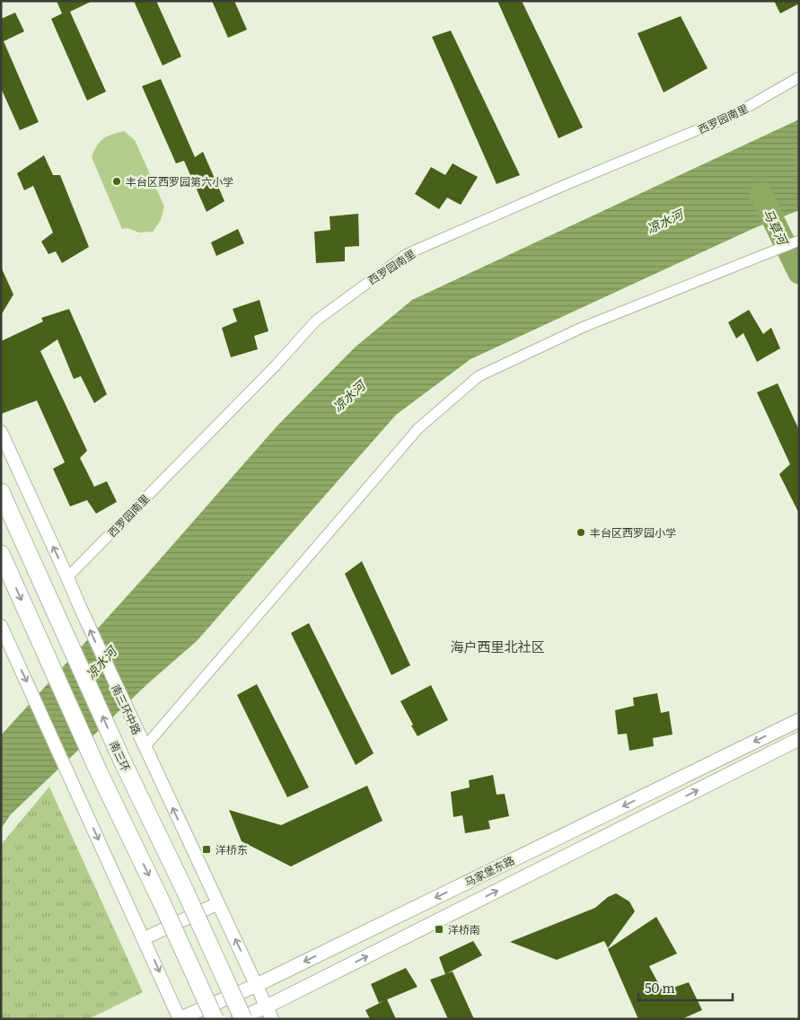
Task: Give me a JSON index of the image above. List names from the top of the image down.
{
  "streets": {
    "highway": ["南三环"],
    "main road": ["马家堡东路"],
    "street": ["西罗园南里", "南三环中路"]
  },
  "crossings": [
    ["西罗园南里", "南三环中路"],
    ["南三环中路", "马家堡东路"]
  ],
  "districts": ["海户西里北社区"],
  "water": ["凉水河", "马草河"],
  "places": {
    "other": ["丰台区西罗园第六小学", "丰台区西罗园小学"],
    "transit": ["洋桥东", "洋桥南"]
  },
  "scale_bar": "50 m"
}
